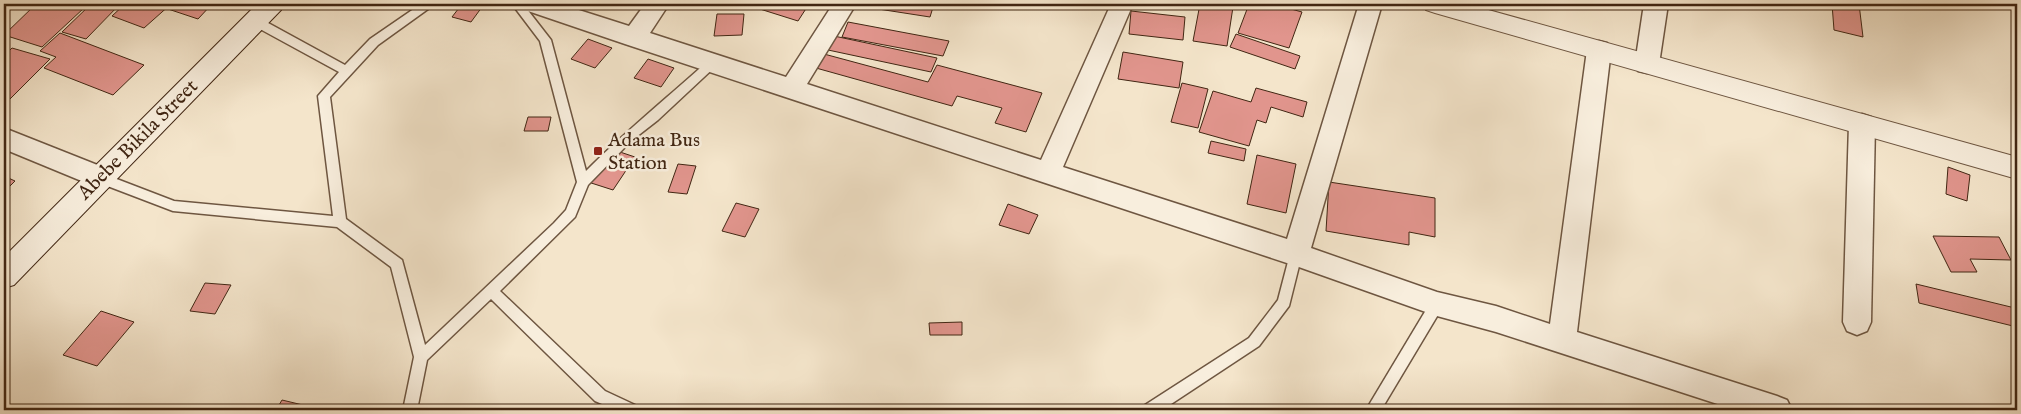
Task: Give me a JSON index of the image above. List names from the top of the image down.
{
  "streets": {
    "street": ["Abebe Bikila Street"]
  },
  "places": {
    "transit": ["Adama Bus Station"]
  }
}
